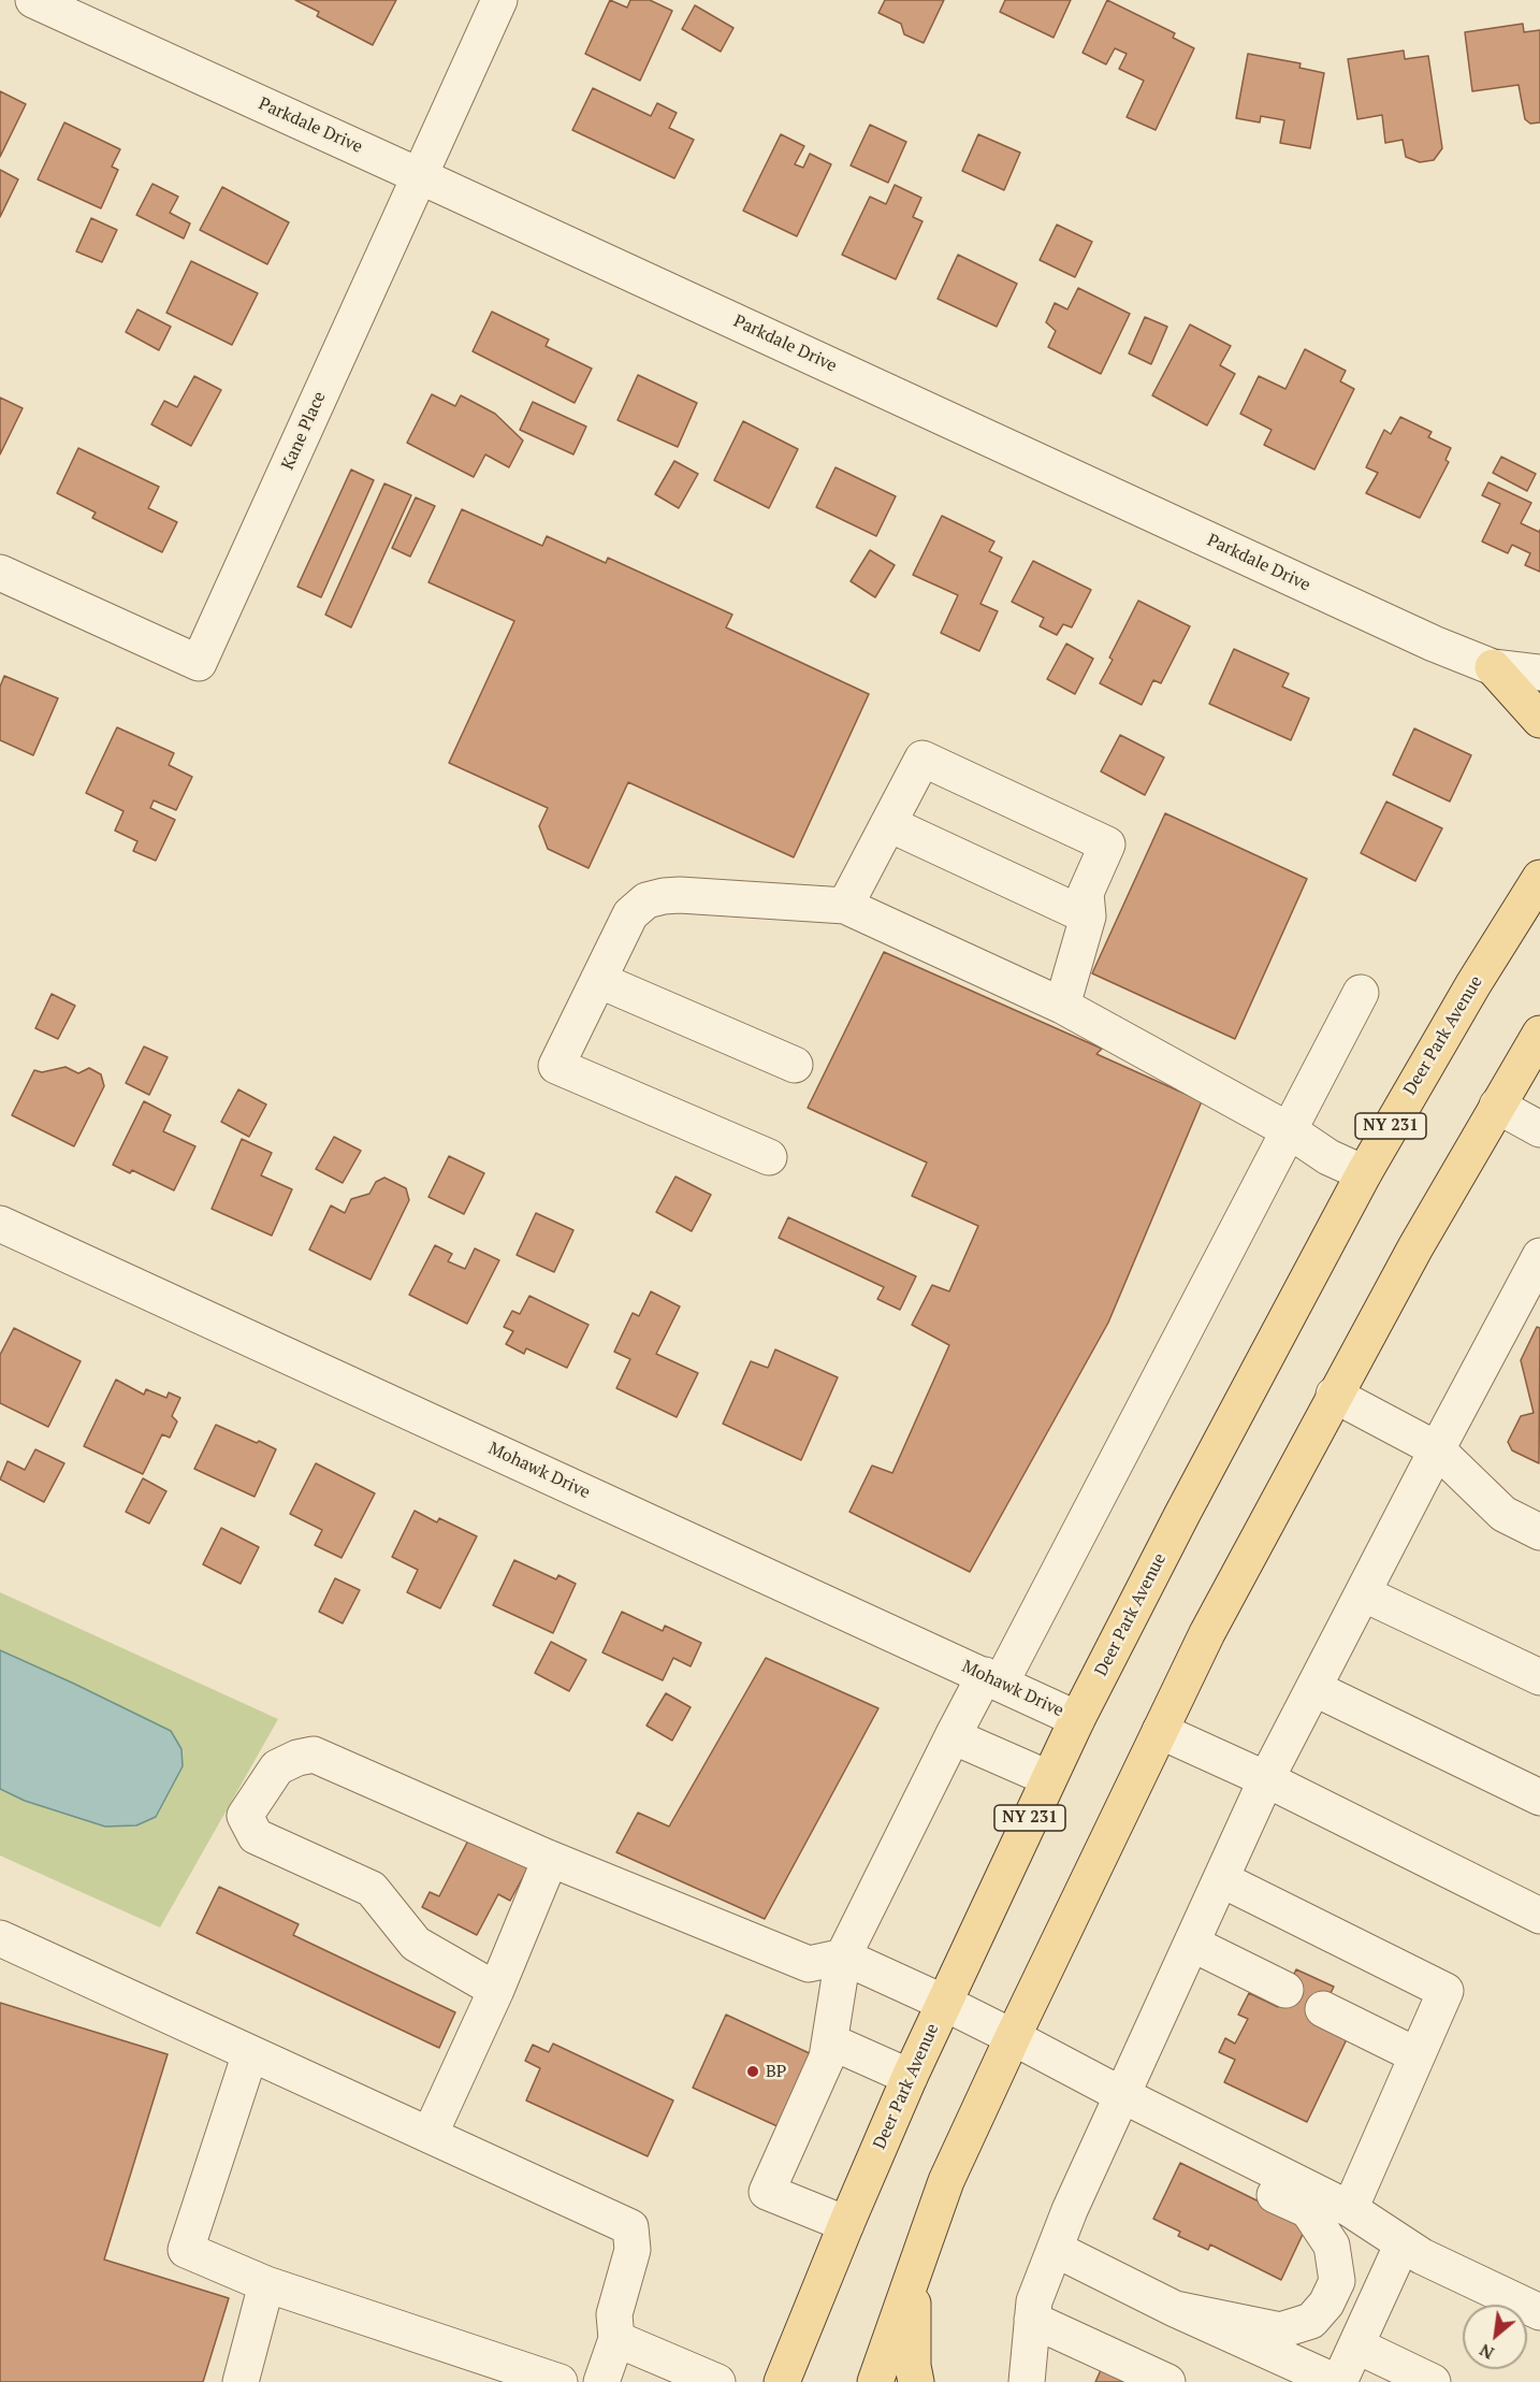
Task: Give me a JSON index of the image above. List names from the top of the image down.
{
  "streets": {
    "main road": ["Deer Park Avenue", "NY 231"],
    "street": ["Parkdale Drive", "Kane Place", "Mohawk Drive"]
  },
  "crossings": [
    ["Parkdale Drive", "Kane Place"],
    ["Deer Park Avenue", "Mohawk Drive"]
  ],
  "places": ["BP"],
  "north": "bottom left"
}
